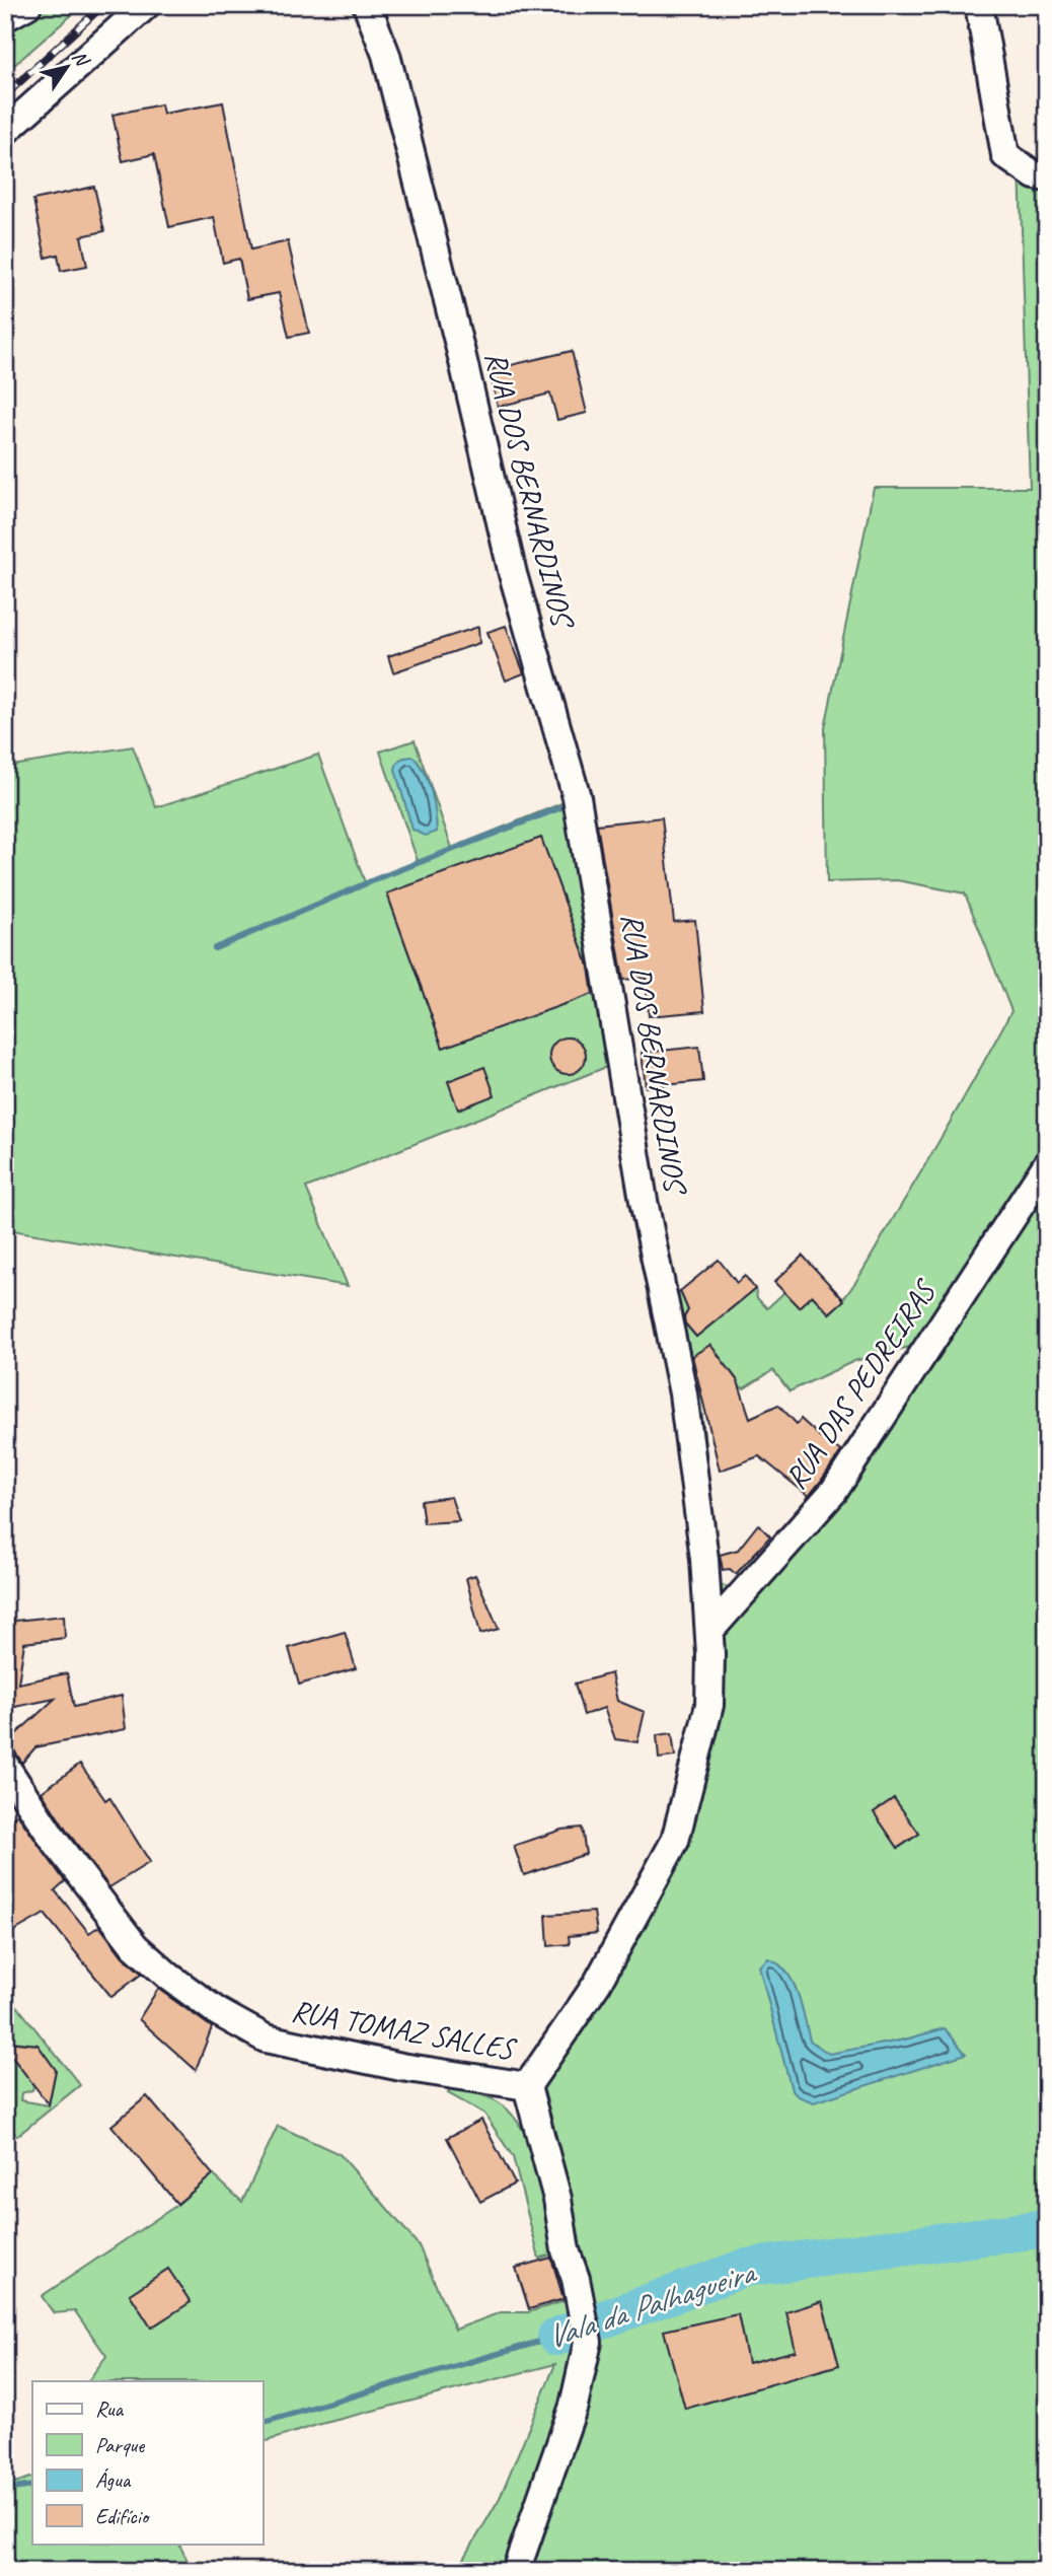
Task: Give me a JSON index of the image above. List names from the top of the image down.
{
  "streets": {
    "street": ["RUA DOS BERNARDINOS", "RUA DAS PEDREIRAS", "RUA TOMAZ SALLES"]
  },
  "crossings": [
    ["RUA DOS BERNARDINOS", "RUA DAS PEDREIRAS"],
    ["RUA DOS BERNARDINOS", "RUA TOMAZ SALLES"]
  ],
  "water": ["Vala da Palhagueira"],
  "legend": [
    "Rua",
    "Parque",
    "Água",
    "Edifício"
  ],
  "north": "top right"
}
